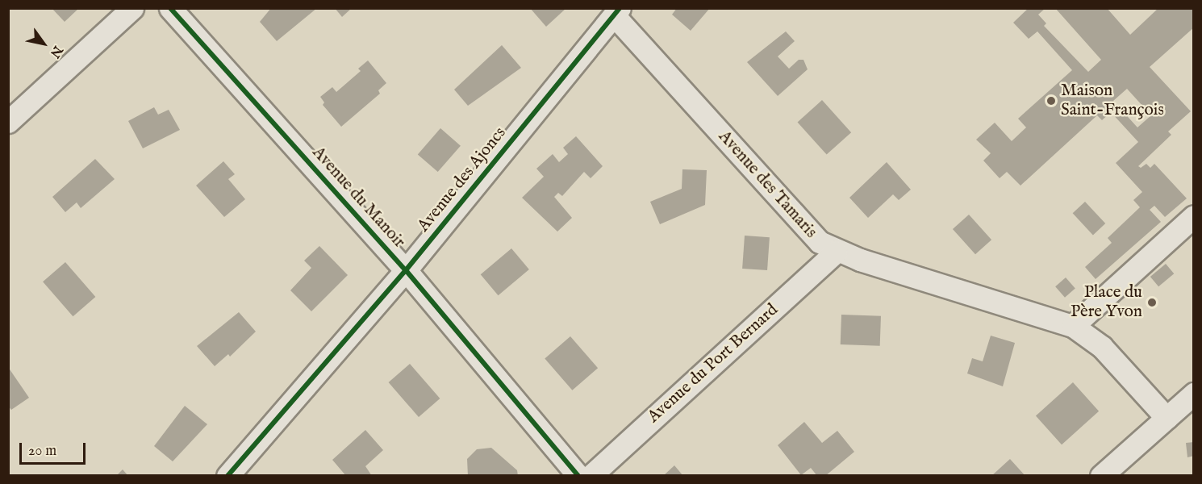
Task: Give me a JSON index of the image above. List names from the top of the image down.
{
  "streets": {
    "street": [
      "Avenue des Ajoncs",
      "Avenue des Tamaris",
      "Avenue du Manoir",
      "Avenue du Port Bernard"
    ]
  },
  "crossings": [
    ["Avenue des Ajoncs", "Avenue des Tamaris"],
    ["Avenue des Ajoncs", "Avenue du Manoir"],
    ["Avenue des Tamaris", "Avenue du Port Bernard"]
  ],
  "places": ["Maison Saint-François", "Place du Père Yvon"],
  "scale_bar": "20 m",
  "north": "bottom right"
}
